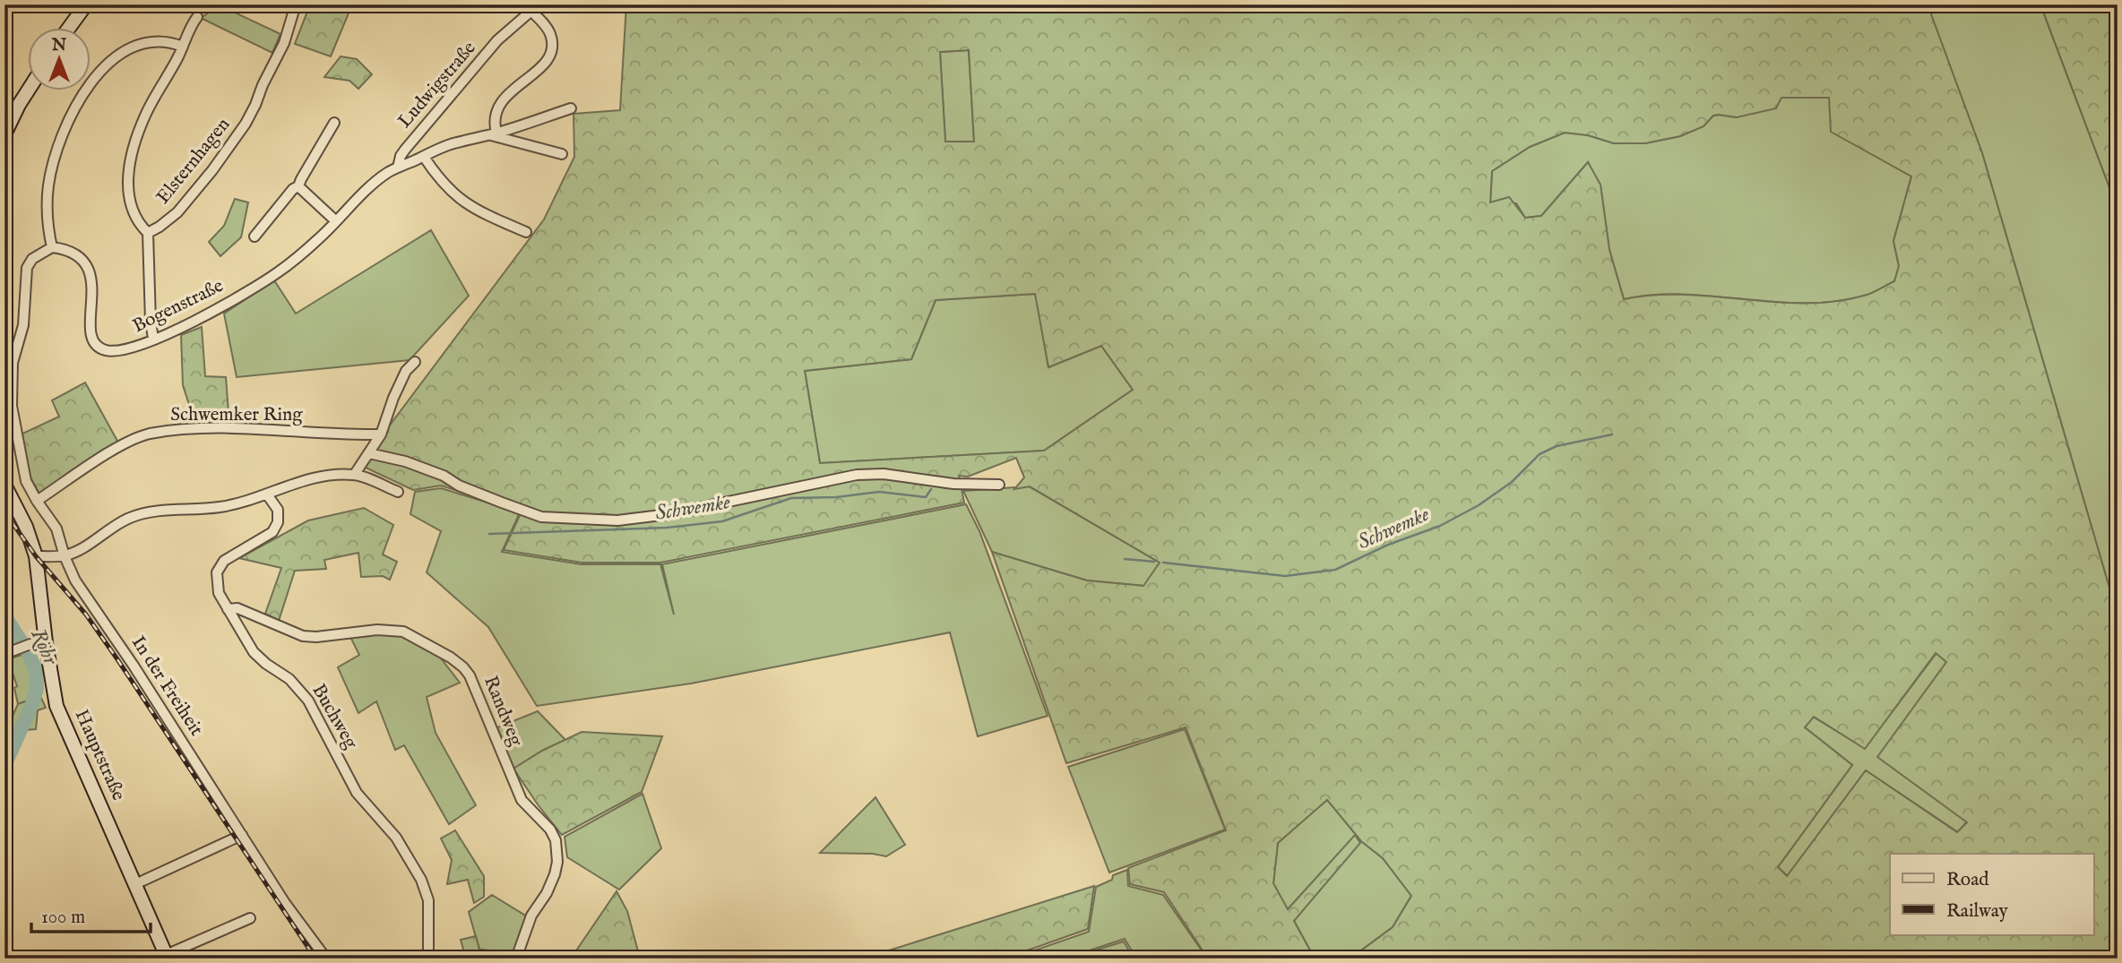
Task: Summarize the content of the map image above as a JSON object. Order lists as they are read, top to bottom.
{
  "streets": {
    "main road": ["Hauptstraße"],
    "street": [
      "Ludwigstraße",
      "Elsternhagen",
      "Bogenstraße",
      "Schwemker Ring",
      "In der Freiheit",
      "Randweg",
      "Buchweg"
    ]
  },
  "crossings": [
    ["Ludwigstraße", "Bogenstraße"],
    ["Bogenstraße", "In der Freiheit"],
    ["Schwemker Ring", "In der Freiheit"],
    ["Randweg", "Buchweg"]
  ],
  "water": ["Schwemke", "Röhr"],
  "legend": ["Road", "Railway"],
  "scale_bar": "100 m",
  "north": "top"
}
